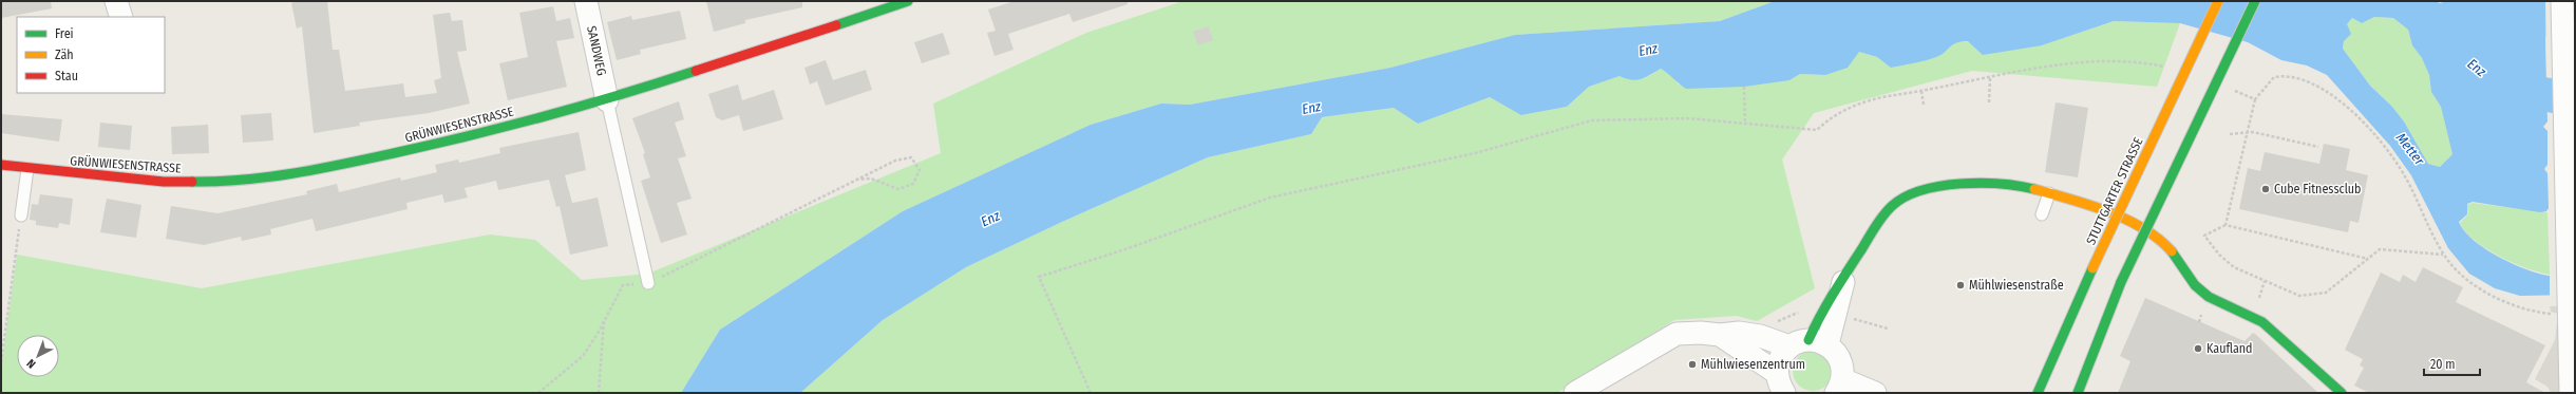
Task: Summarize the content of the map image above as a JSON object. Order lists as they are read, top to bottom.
{
  "streets": {
    "street": ["SANDWEG", "GRÜNWIESENSTRASSE", "STUTTGARTER STRASSE"]
  },
  "crossings": [
    ["SANDWEG", "GRÜNWIESENSTRASSE"]
  ],
  "water": ["Enz", "Metter"],
  "places": [
    "Cube Fitnessclub",
    "Mühlwiesenstraße",
    "Kaufland",
    "Mühlwiesenzentrum"
  ],
  "legend": ["Frei", "Zäh", "Stau"],
  "scale_bar": "20 m",
  "north": "bottom left"
}
